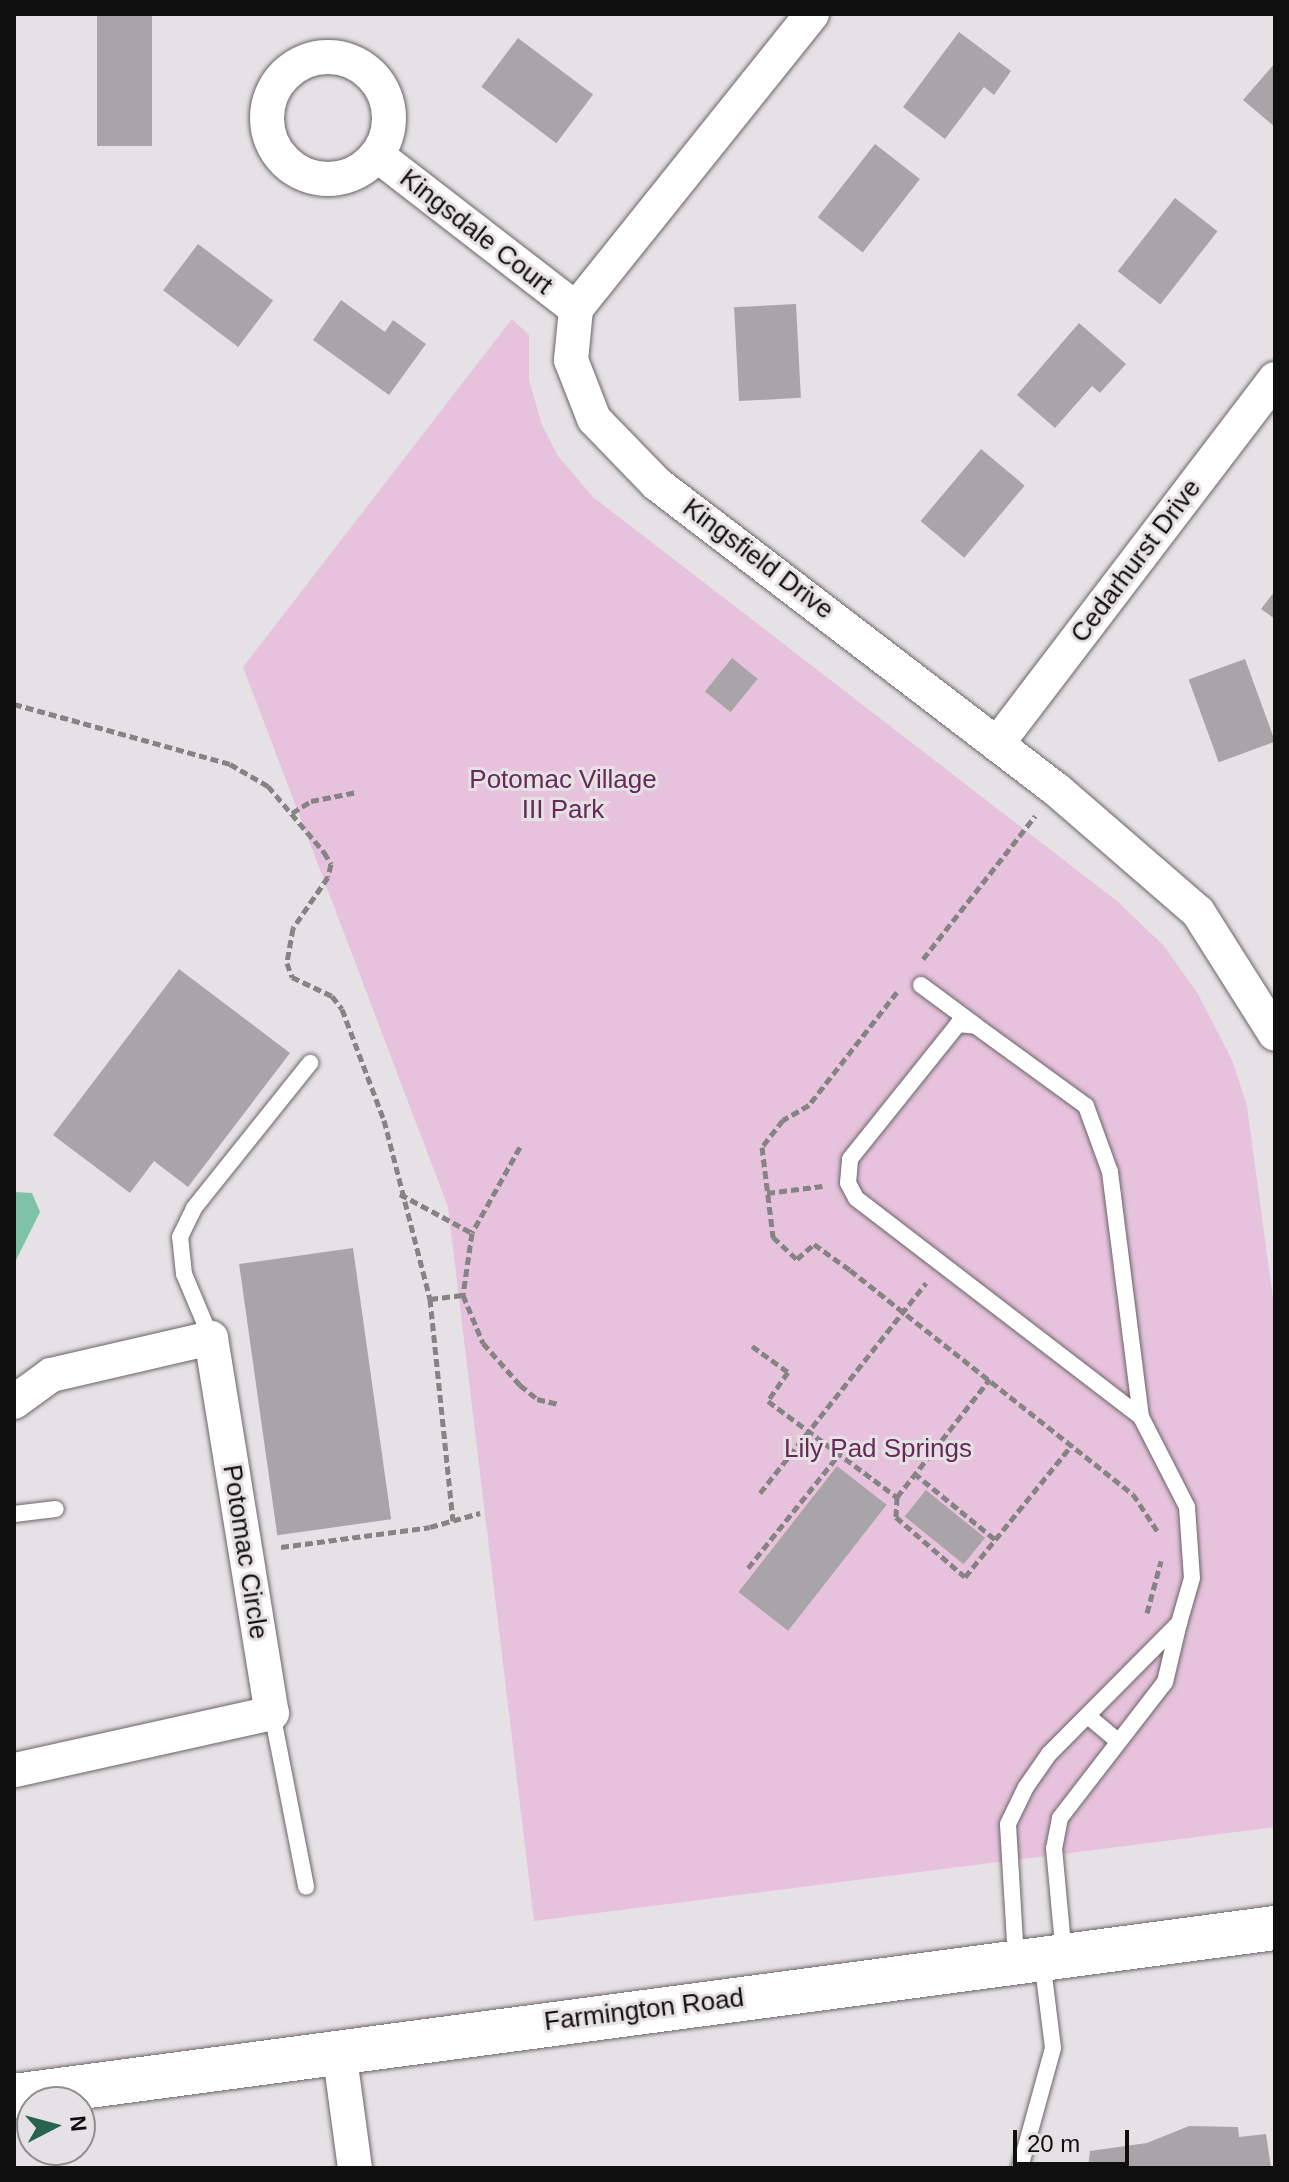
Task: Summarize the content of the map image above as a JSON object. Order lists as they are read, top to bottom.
{
  "streets": {
    "street": [
      "Kingsdale Court",
      "Kingsfield Drive",
      "Cedarhurst Drive",
      "Potomac Circle",
      "Farmington Road"
    ]
  },
  "crossings": [
    ["Kingsdale Court", "Kingsfield Drive"],
    ["Kingsfield Drive", "Cedarhurst Drive"]
  ],
  "parks": ["Potomac Village III Park", "Lily Pad Springs"],
  "scale_bar": "20 m",
  "north": "right"
}
